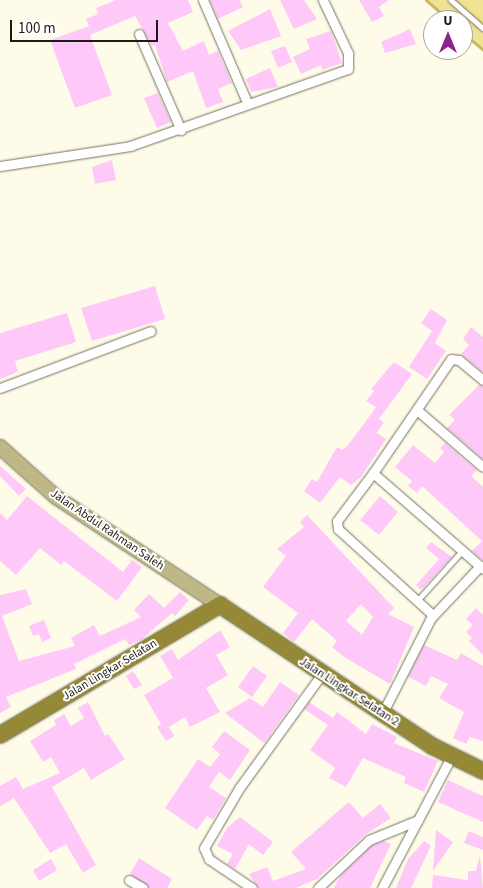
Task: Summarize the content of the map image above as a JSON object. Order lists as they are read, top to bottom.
{
  "streets": {
    "highway": ["Jalan Lingkar Selatan", "Jalan Lingkar Selatan 2"],
    "main road": ["Jalan Abdul Rahman Saleh"]
  },
  "crossings": [
    ["Jalan Abdul Rahman Saleh", "Jalan Lingkar Selatan"],
    ["Jalan Abdul Rahman Saleh", "Jalan Lingkar Selatan 2"],
    ["Jalan Lingkar Selatan", "Jalan Lingkar Selatan 2"]
  ],
  "scale_bar": "100 m",
  "north": "top"
}
